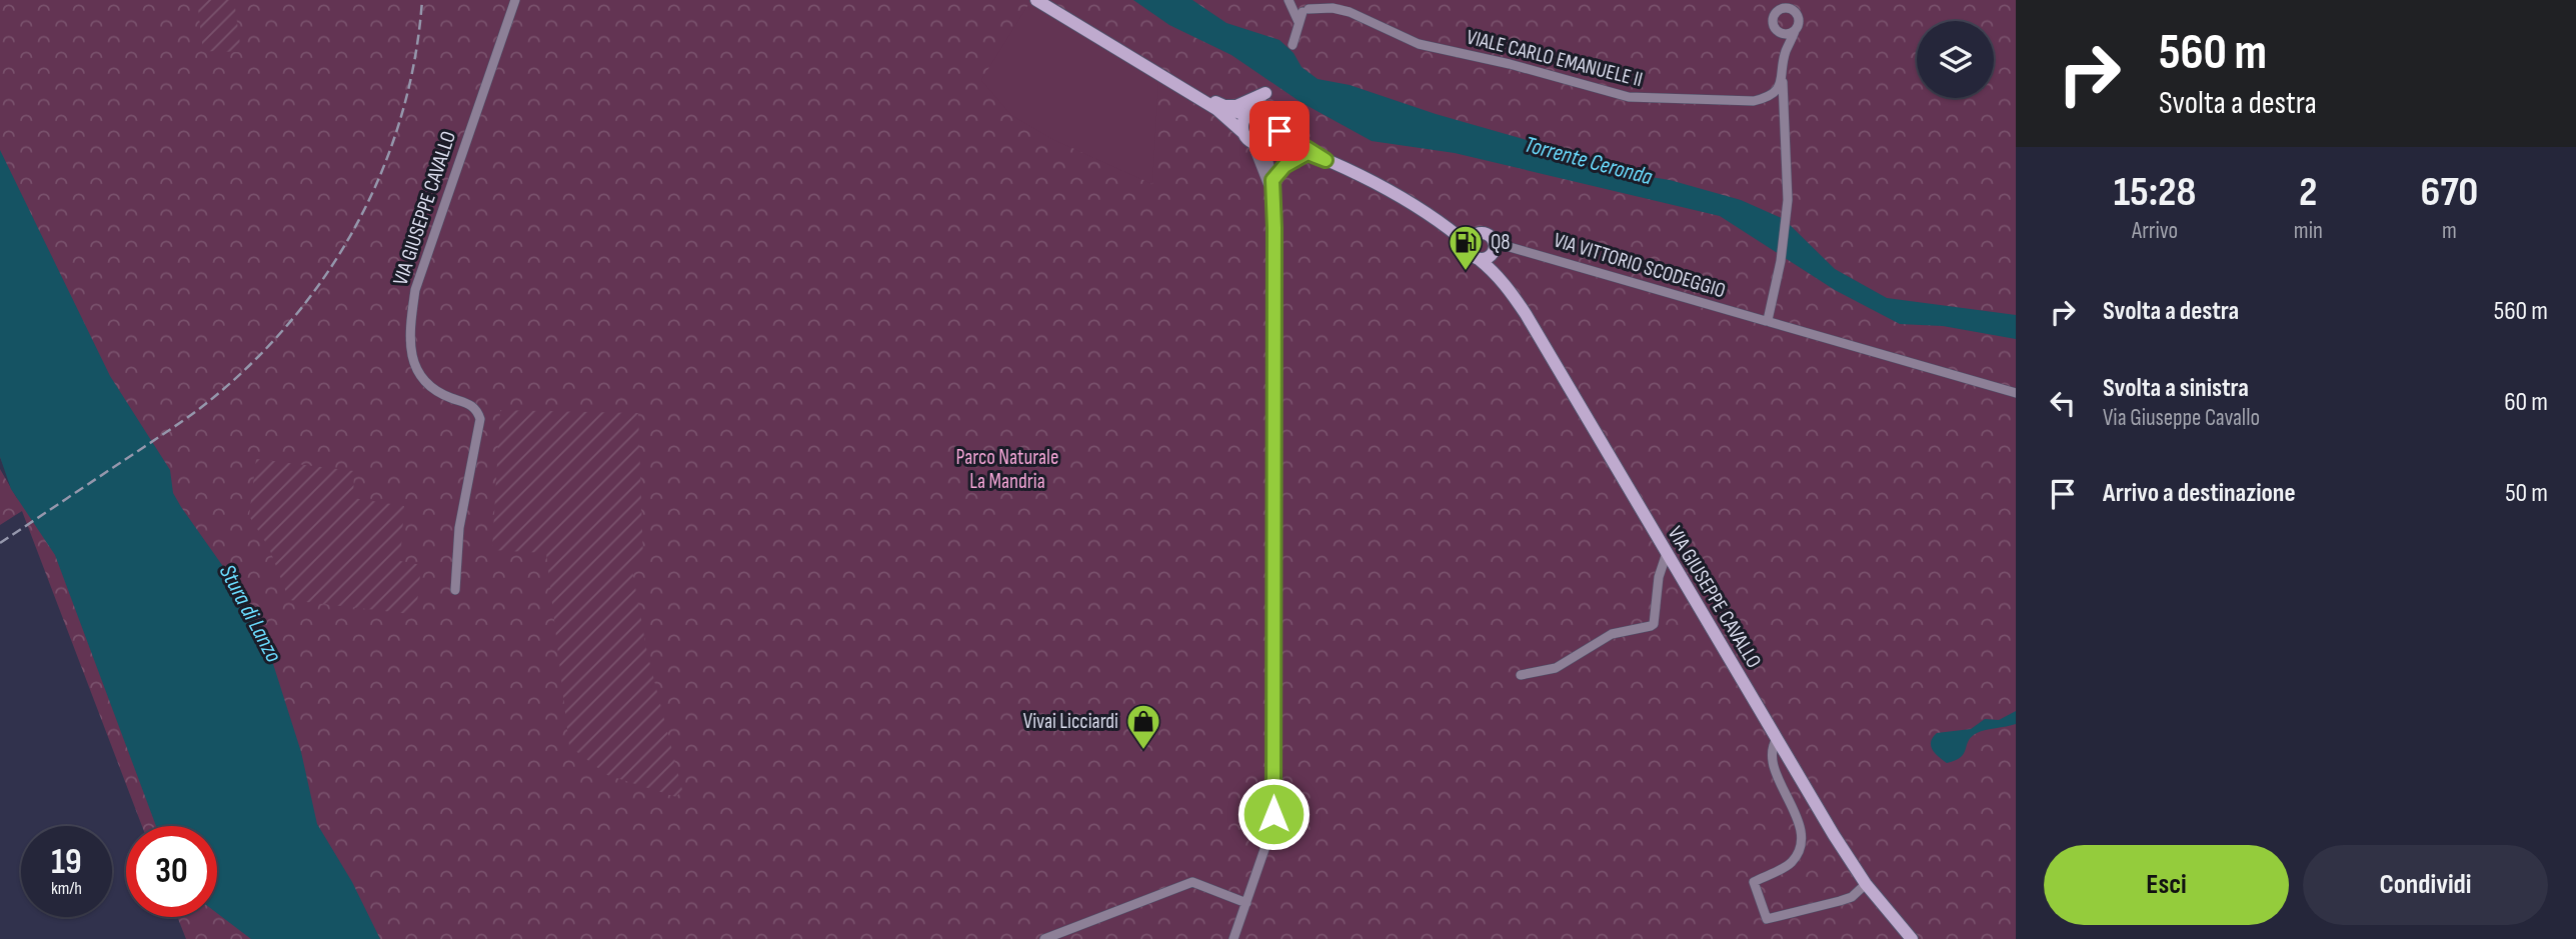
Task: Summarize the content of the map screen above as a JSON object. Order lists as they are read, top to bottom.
{
  "streets": {
    "street": ["VIALE CARLO EMANUELE II", "VIA GIUSEPPE CAVALLO", "VIA VITTORIO SCODEGGIO"]
  },
  "crossings": [
    ["VIA GIUSEPPE CAVALLO", "VIA VITTORIO SCODEGGIO"]
  ],
  "water": ["Torrente Ceronda", "Stura di Lanzo"],
  "parks": ["Parco Naturale La Mandria"],
  "places": {
    "fuel station": ["Q8"],
    "shop": ["Vivai Licciardi"]
  },
  "page": {
    "turn": ["560 m", "Svolta a destra"],
    "eta": [
      "15:28",
      "Arrivo",
      "2",
      "min",
      "670",
      "m"
    ],
    "list": [
      {
        "name": "Svolta a destra",
        "value": "560 m"
      },
      {
        "name": "Svolta a sinistra",
        "note": "Via Giuseppe Cavallo",
        "value": "60 m"
      },
      {
        "name": "Arrivo a destinazione",
        "value": "50 m"
      }
    ],
    "speed": "19 km/h",
    "limit": "30",
    "buttons": ["Esci", "Condividi"]
  }
}
